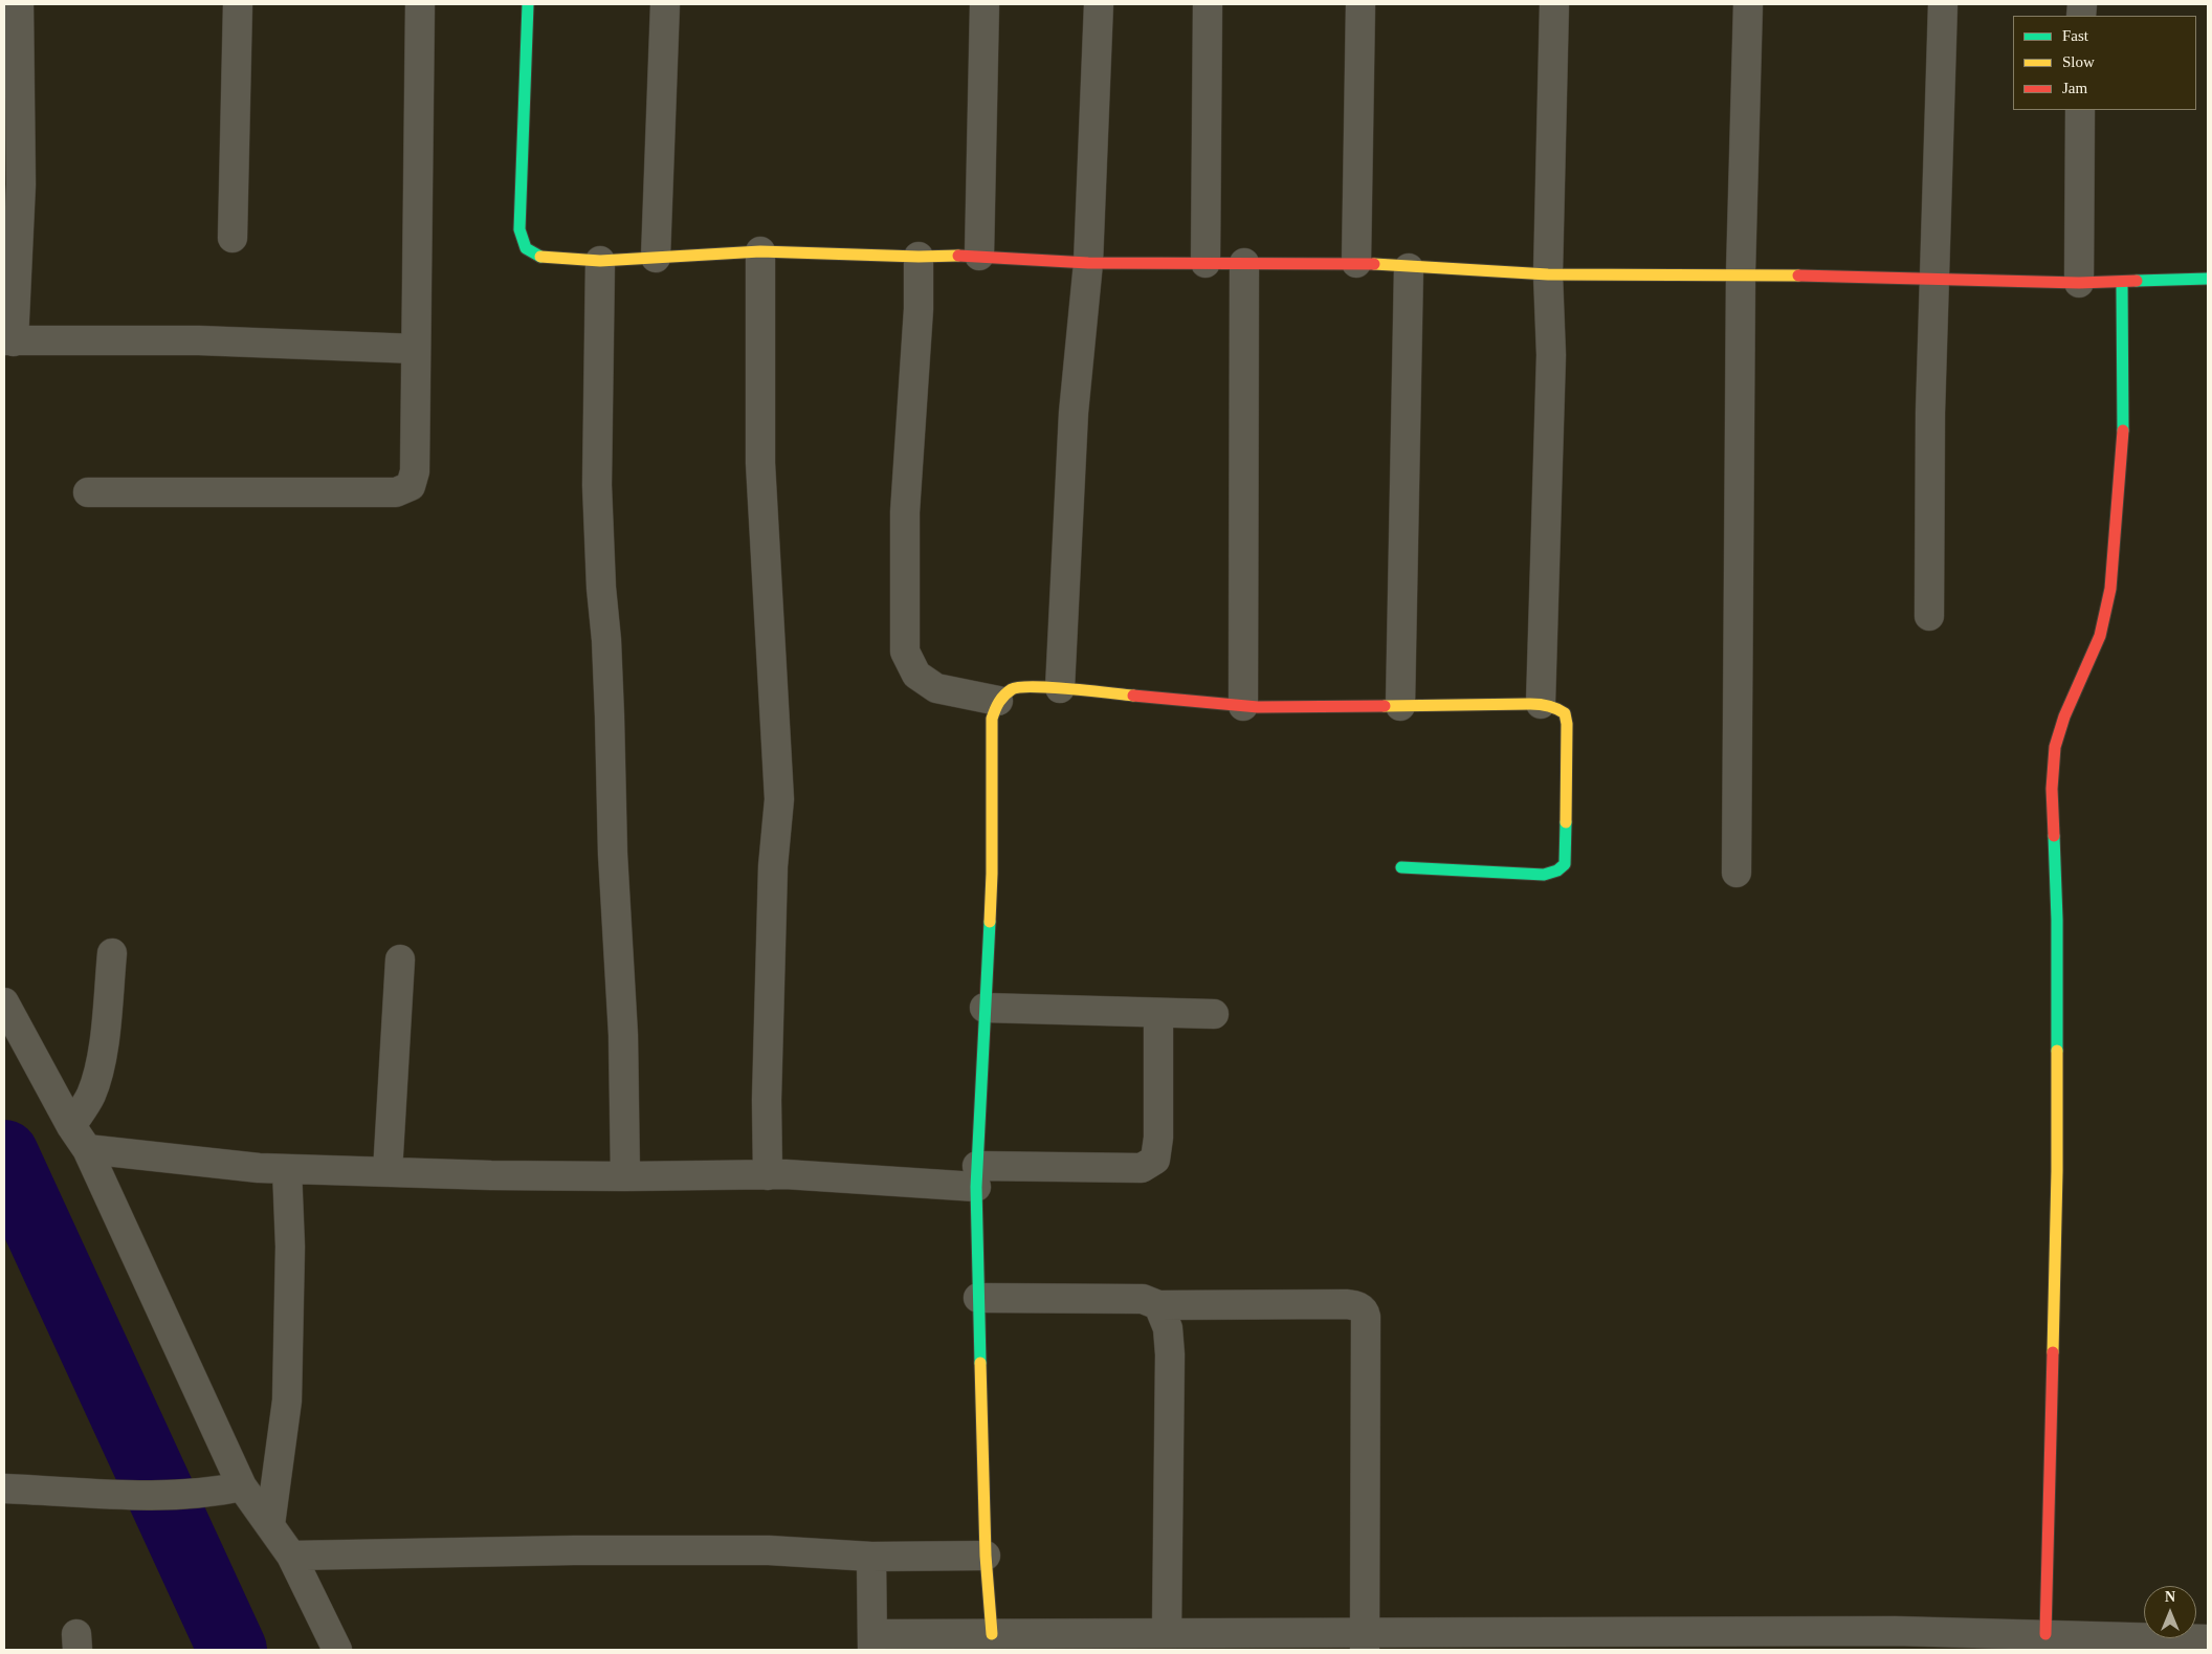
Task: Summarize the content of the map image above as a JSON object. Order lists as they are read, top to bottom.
{
  "legend": ["Fast", "Slow", "Jam"],
  "north": "top"
}
